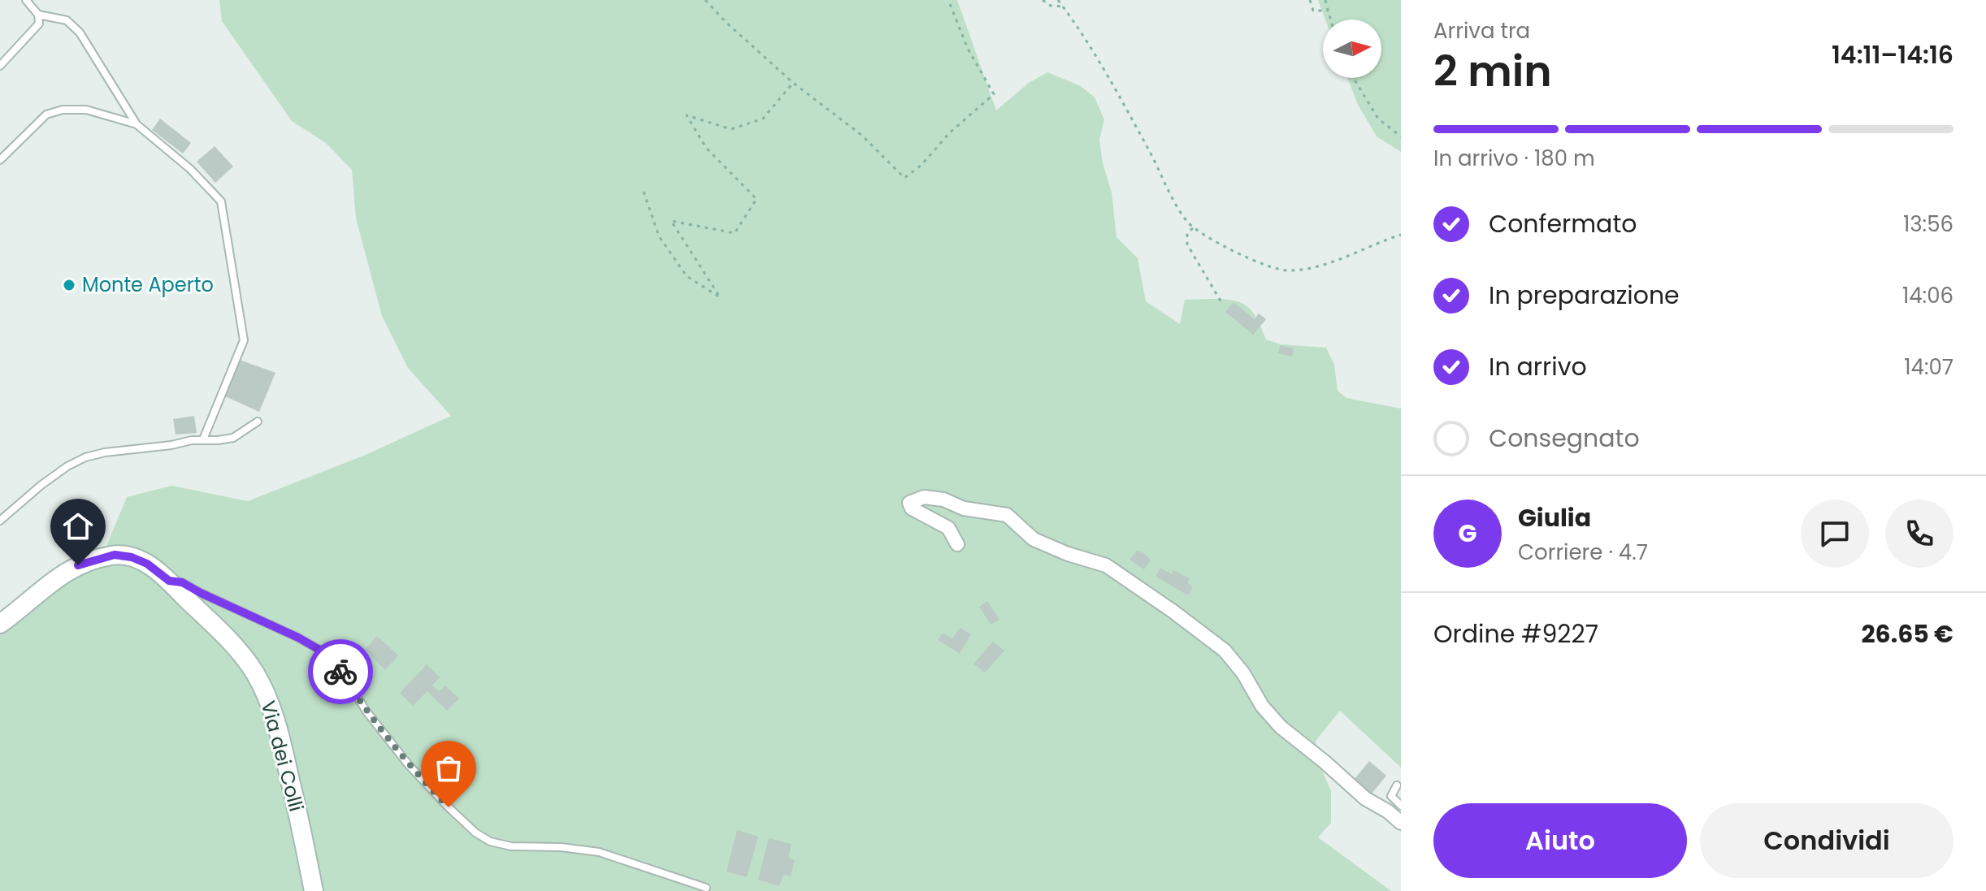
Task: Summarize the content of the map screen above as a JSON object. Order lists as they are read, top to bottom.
{
  "streets": {
    "main road": ["Via dei Colli"]
  },
  "places": ["Monte Aperto"],
  "north": "right",
  "page": {
    "heading": ["2 min", "Arriva tra", "14:11–14:16"],
    "panel": [
      "Giulia",
      "Corriere · 4.7",
      "Ordine #9227",
      "26.65 €"
    ],
    "bar": "In arrivo · 180 m",
    "list": [
      ["Confermato", "13:56"],
      ["In preparazione", "14:06"],
      ["In arrivo", "14:07"],
      "Consegnato"
    ],
    "round": "G",
    "buttons": ["Aiuto", "Condividi"]
  }
}
